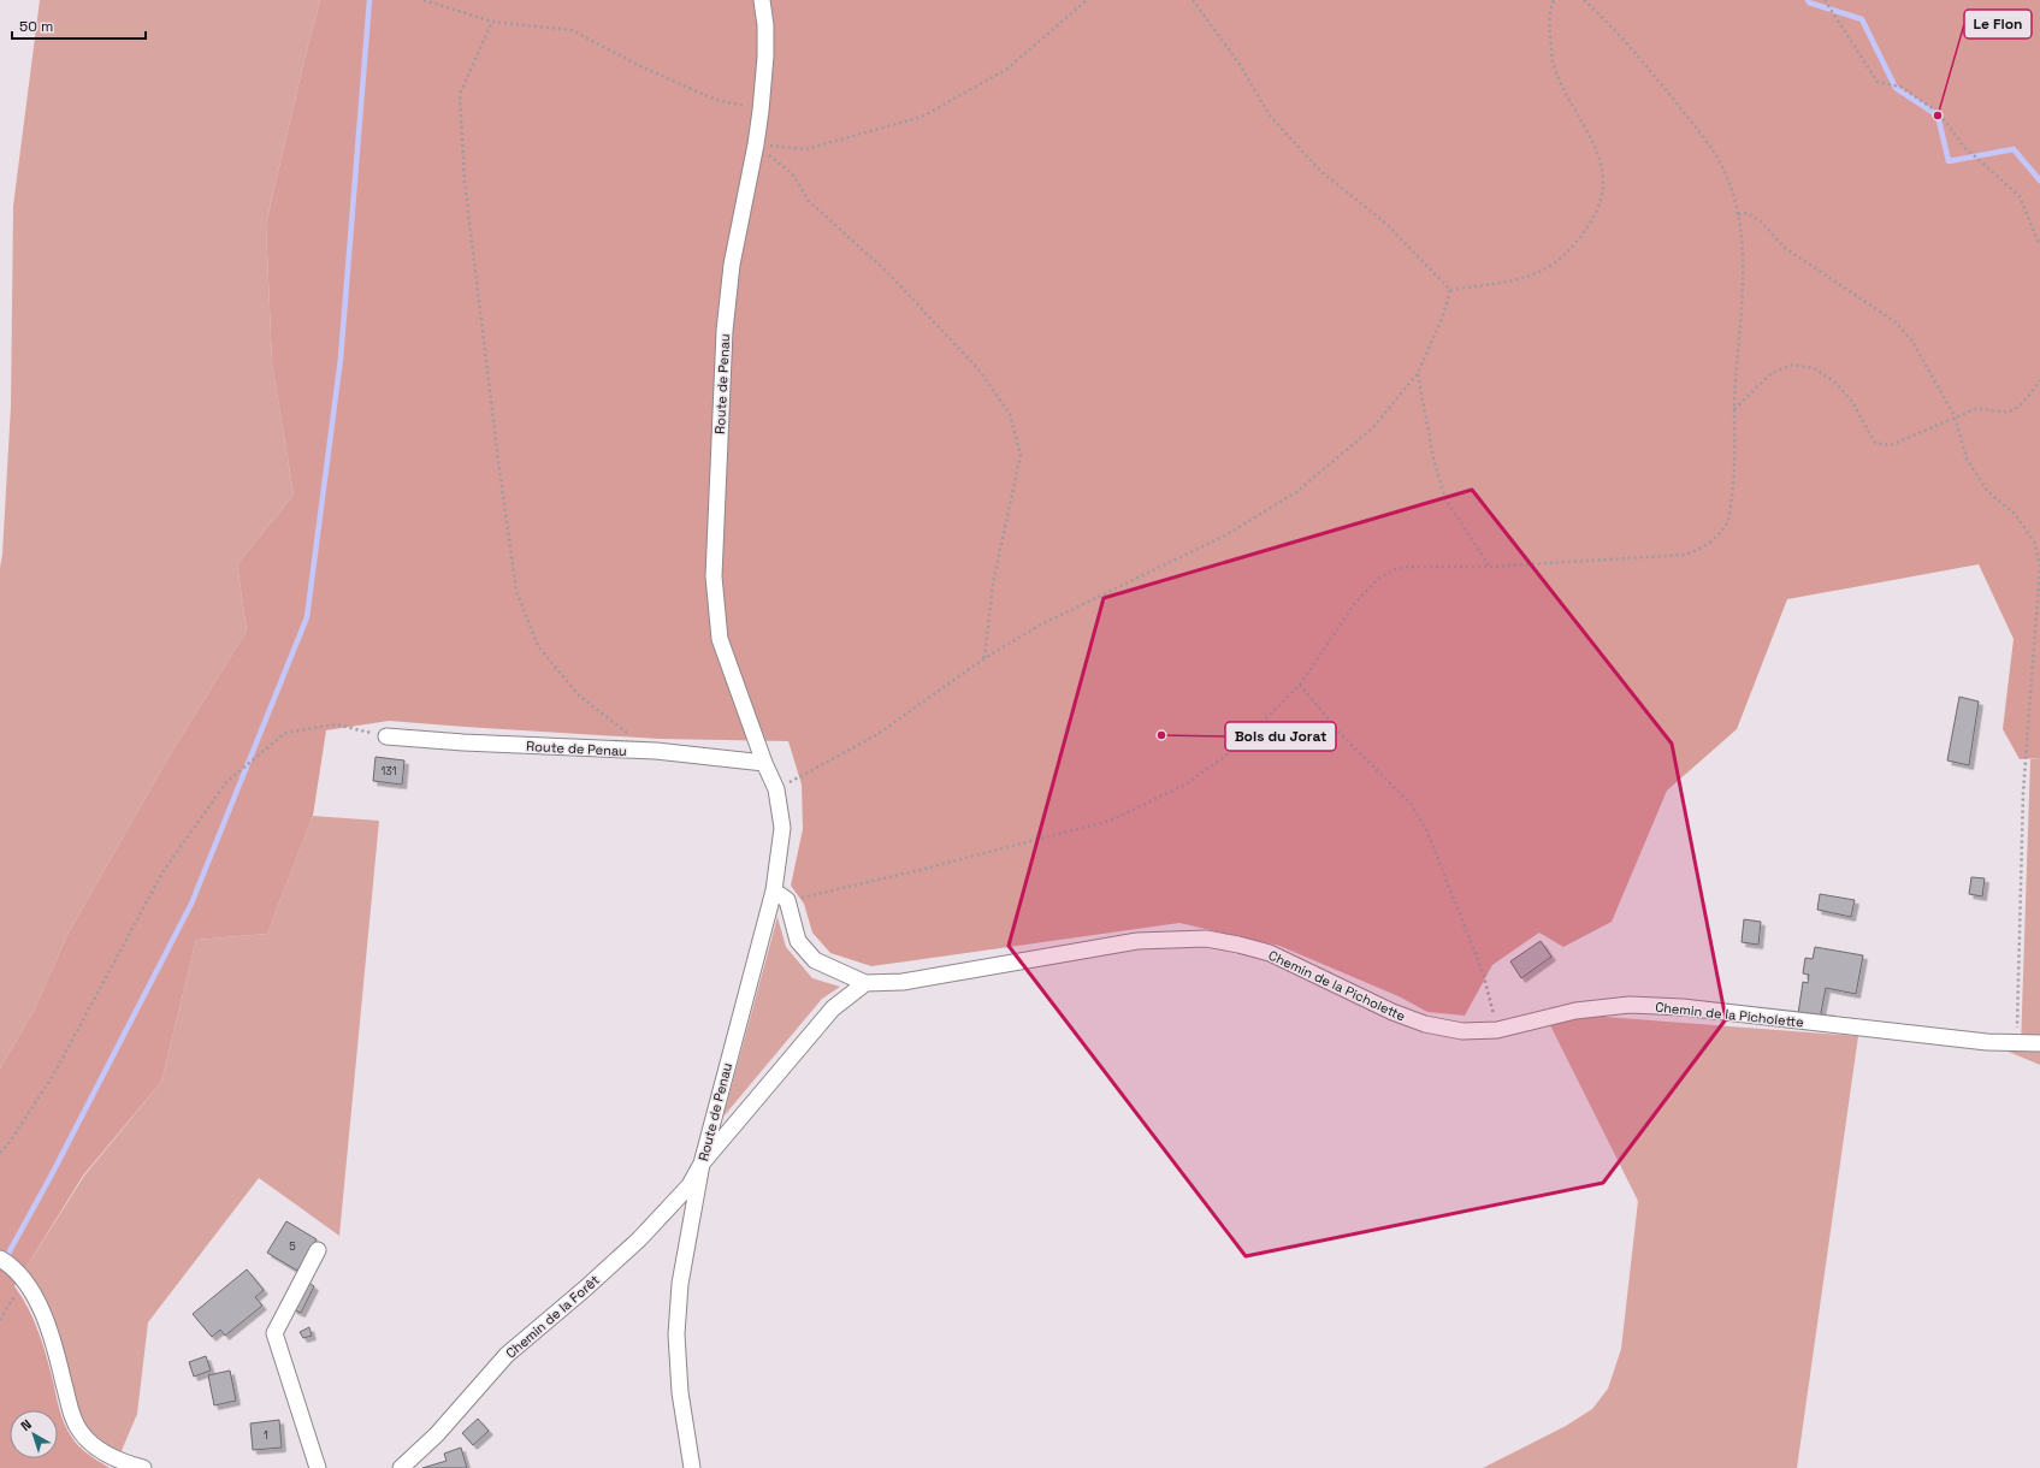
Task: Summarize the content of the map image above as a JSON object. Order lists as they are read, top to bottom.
{
  "streets": {
    "street": ["Route de Penau", "Chemin de la Picholette", "Chemin de la Forêt"]
  },
  "crossings": [
    ["Route de Penau", "Chemin de la Forêt"]
  ],
  "places": ["Le Flon", "Bois du Jorat"],
  "house_numbers": ["131", "5", "1"],
  "scale_bar": "50 m",
  "north": "top left"
}
